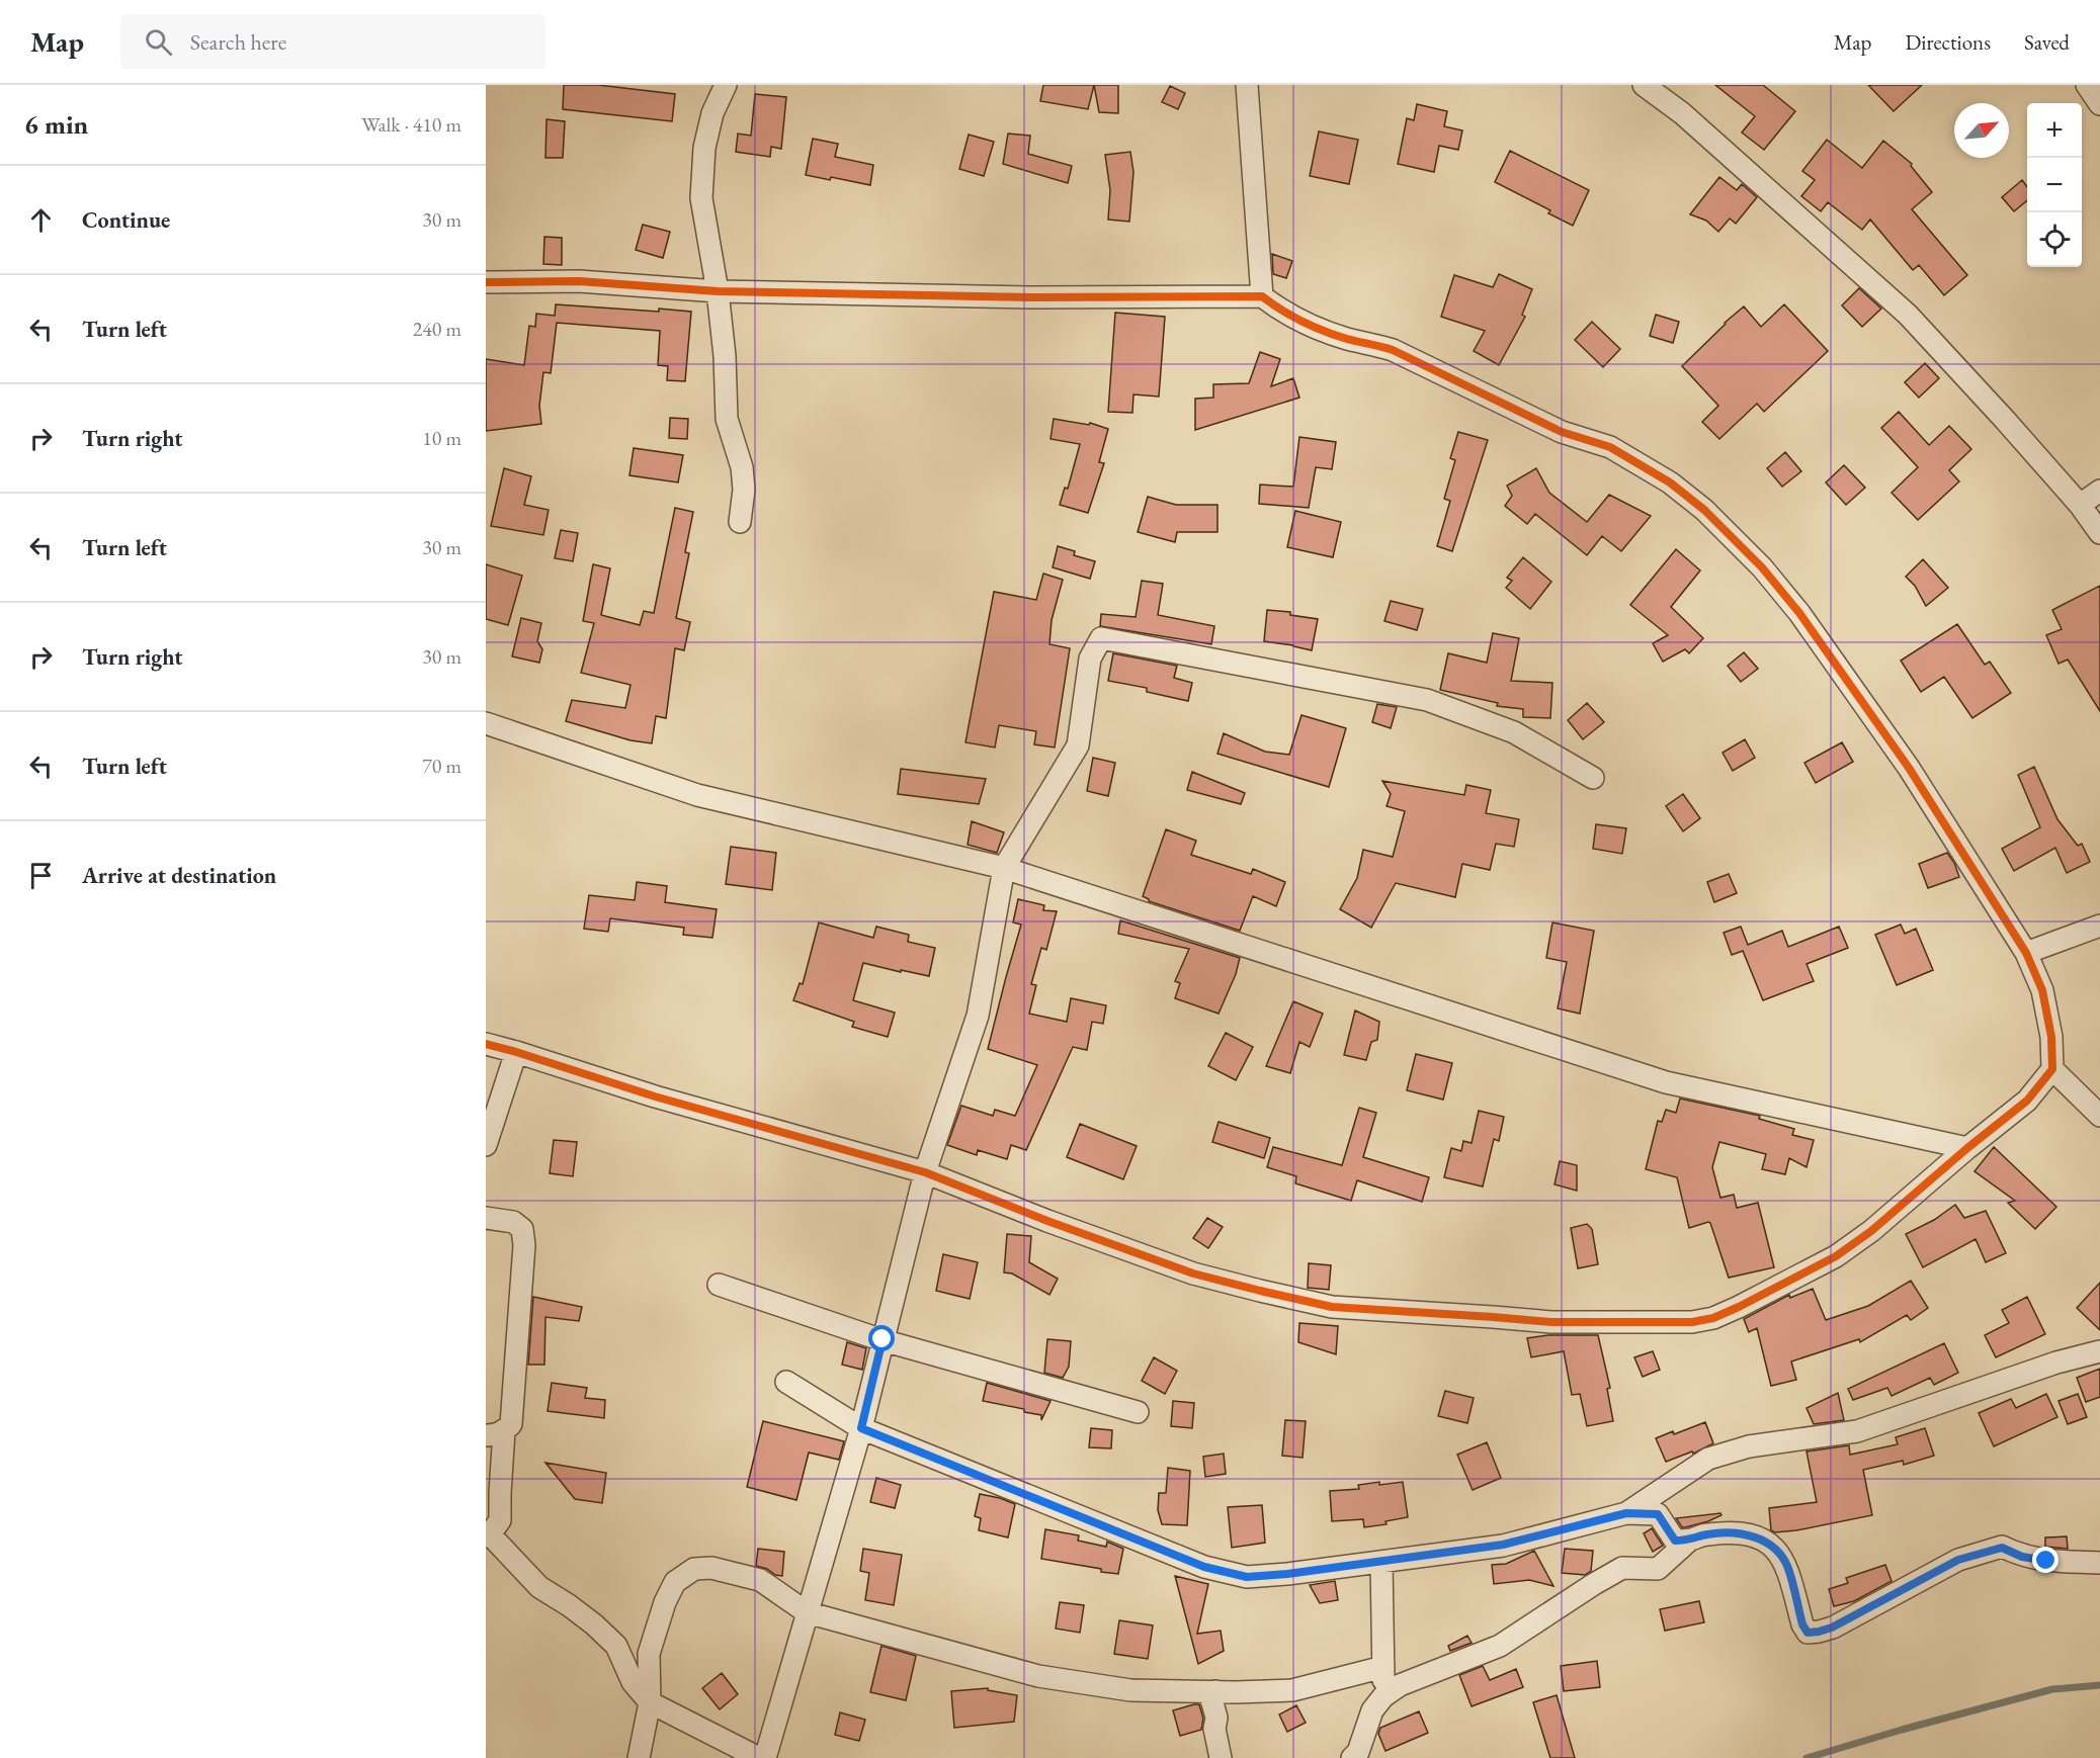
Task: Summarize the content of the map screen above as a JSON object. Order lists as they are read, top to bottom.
{
  "north": "top right",
  "page": {
    "header": "Map",
    "search": "Search here",
    "nav": ["Map", "Directions", "Saved"],
    "heading": ["6 min", "Walk · 410 m"],
    "map_buttons": ["+", "−"],
    "list": [
      ["Continue", "30 m"],
      ["Turn left", "240 m"],
      ["Turn right", "10 m"],
      ["Turn left", "30 m"],
      ["Turn right", "30 m"],
      ["Turn left", "70 m"],
      "Arrive at destination"
    ]
  }
}
